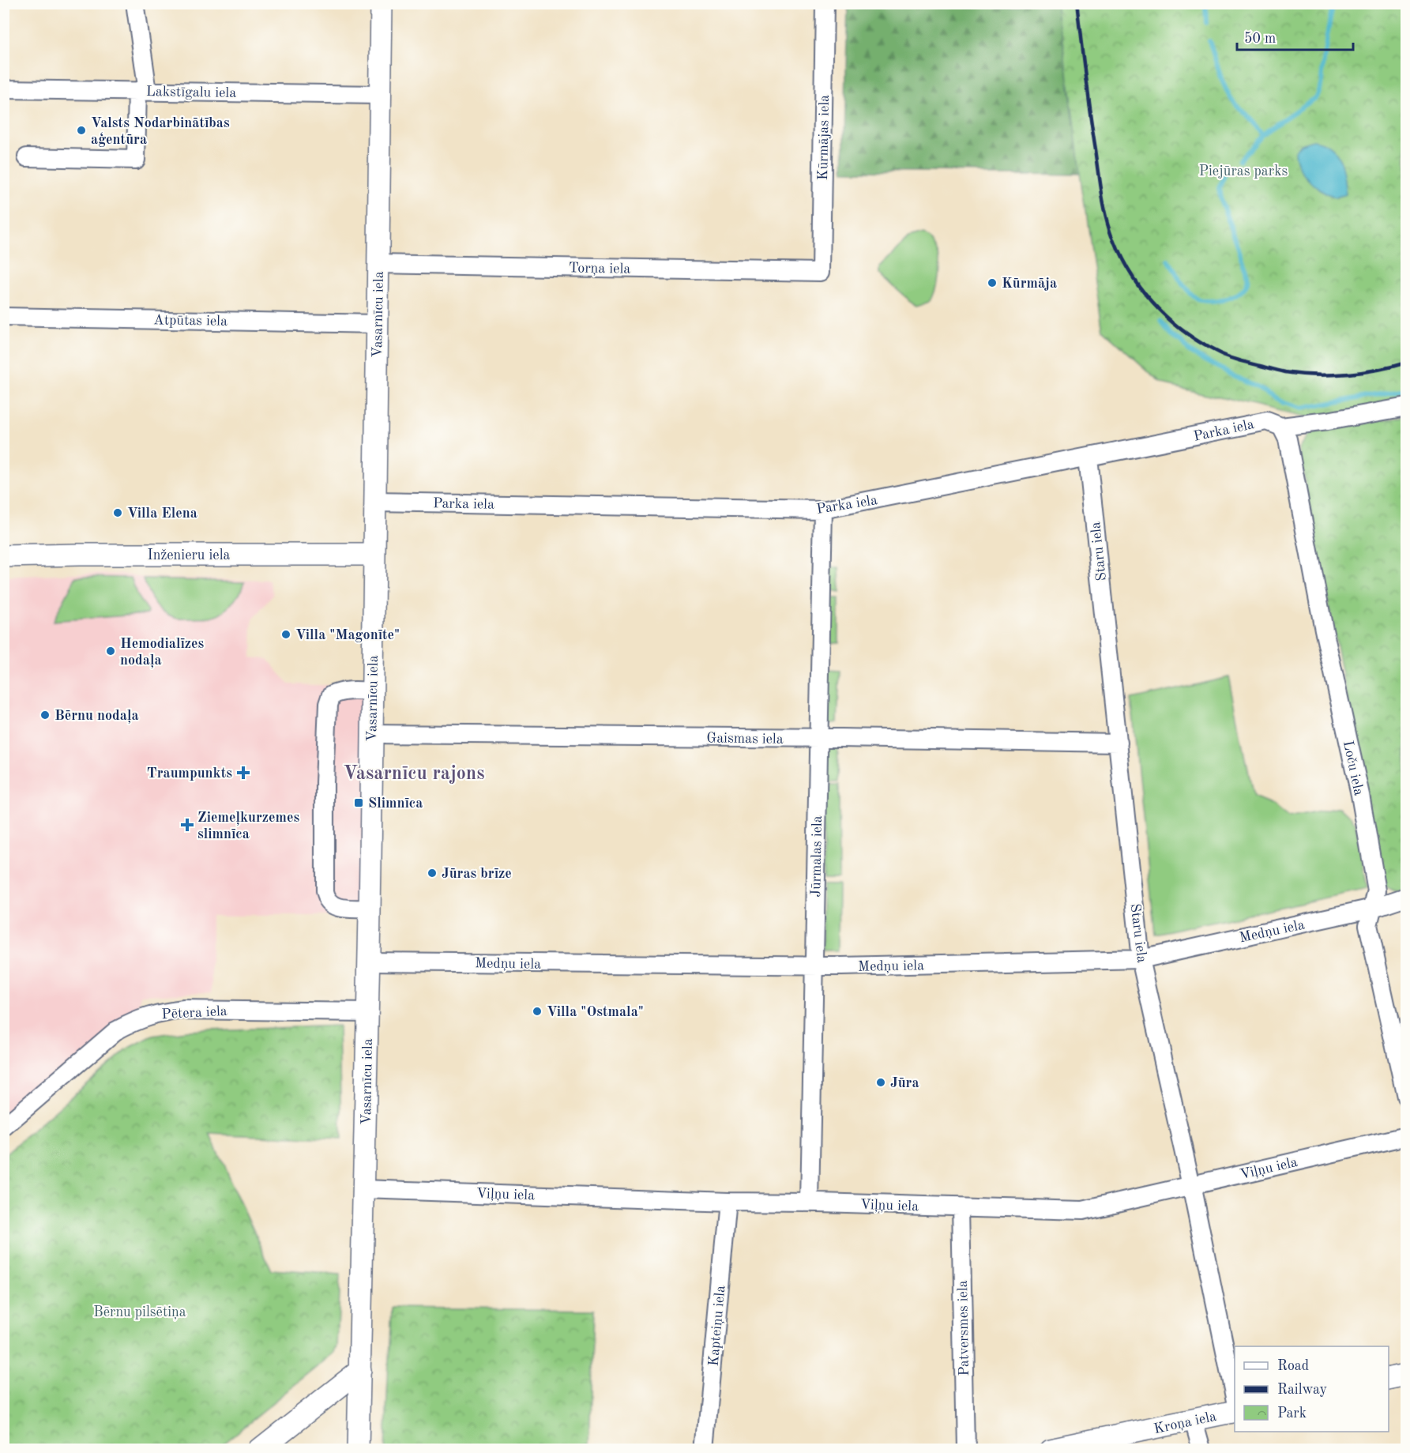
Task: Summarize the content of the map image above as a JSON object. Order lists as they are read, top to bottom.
{
  "streets": {
    "street": [
      "Lakstīgalu iela",
      "Kūrmājas iela",
      "Torņa iela",
      "Vasarnīcu iela",
      "Atpūtas iela",
      "Parka iela",
      "Staru iela",
      "Inženieru iela",
      "Gaismas iela",
      "Loču iela",
      "Jūrmalas iela",
      "Medņu iela",
      "Pētera iela",
      "Viļņu iela",
      "Kapteiņu iela",
      "Patversmes iela",
      "Kroņa iela"
    ]
  },
  "crossings": [
    ["Lakstīgalu iela", "Vasarnīcu iela"],
    ["Kūrmājas iela", "Torņa iela"],
    ["Torņa iela", "Vasarnīcu iela"],
    ["Vasarnīcu iela", "Atpūtas iela"],
    ["Vasarnīcu iela", "Parka iela"],
    ["Vasarnīcu iela", "Inženieru iela"],
    ["Vasarnīcu iela", "Gaismas iela"],
    ["Vasarnīcu iela", "Medņu iela"],
    ["Vasarnīcu iela", "Pētera iela"],
    ["Vasarnīcu iela", "Viļņu iela"],
    ["Parka iela", "Staru iela"],
    ["Parka iela", "Loču iela"],
    ["Parka iela", "Jūrmalas iela"],
    ["Staru iela", "Gaismas iela"],
    ["Staru iela", "Medņu iela"],
    ["Staru iela", "Viļņu iela"],
    ["Gaismas iela", "Jūrmalas iela"],
    ["Loču iela", "Medņu iela"],
    ["Jūrmalas iela", "Medņu iela"],
    ["Jūrmalas iela", "Viļņu iela"],
    ["Viļņu iela", "Kapteiņu iela"],
    ["Viļņu iela", "Patversmes iela"]
  ],
  "districts": ["Vasarnīcu rajons"],
  "parks": ["Piejūras parks", "Bērnu pilsētiņa"],
  "places": {
    "other": [
      "Valsts Nodarbinātības aģentūra",
      "Kūrmāja",
      "Villa Elena",
      "Villa \"Magonīte\"",
      "Hemodialīzes nodaļa",
      "Bērnu nodaļa",
      "Jūras brīze",
      "Villa \"Ostmala\"",
      "Jūra"
    ],
    "health": ["Traumpunkts", "Ziemeļkurzemes slimnīca"],
    "transit": ["Slimnīca"]
  },
  "legend": ["Road", "Railway", "Park"],
  "scale_bar": "50 m"
}
